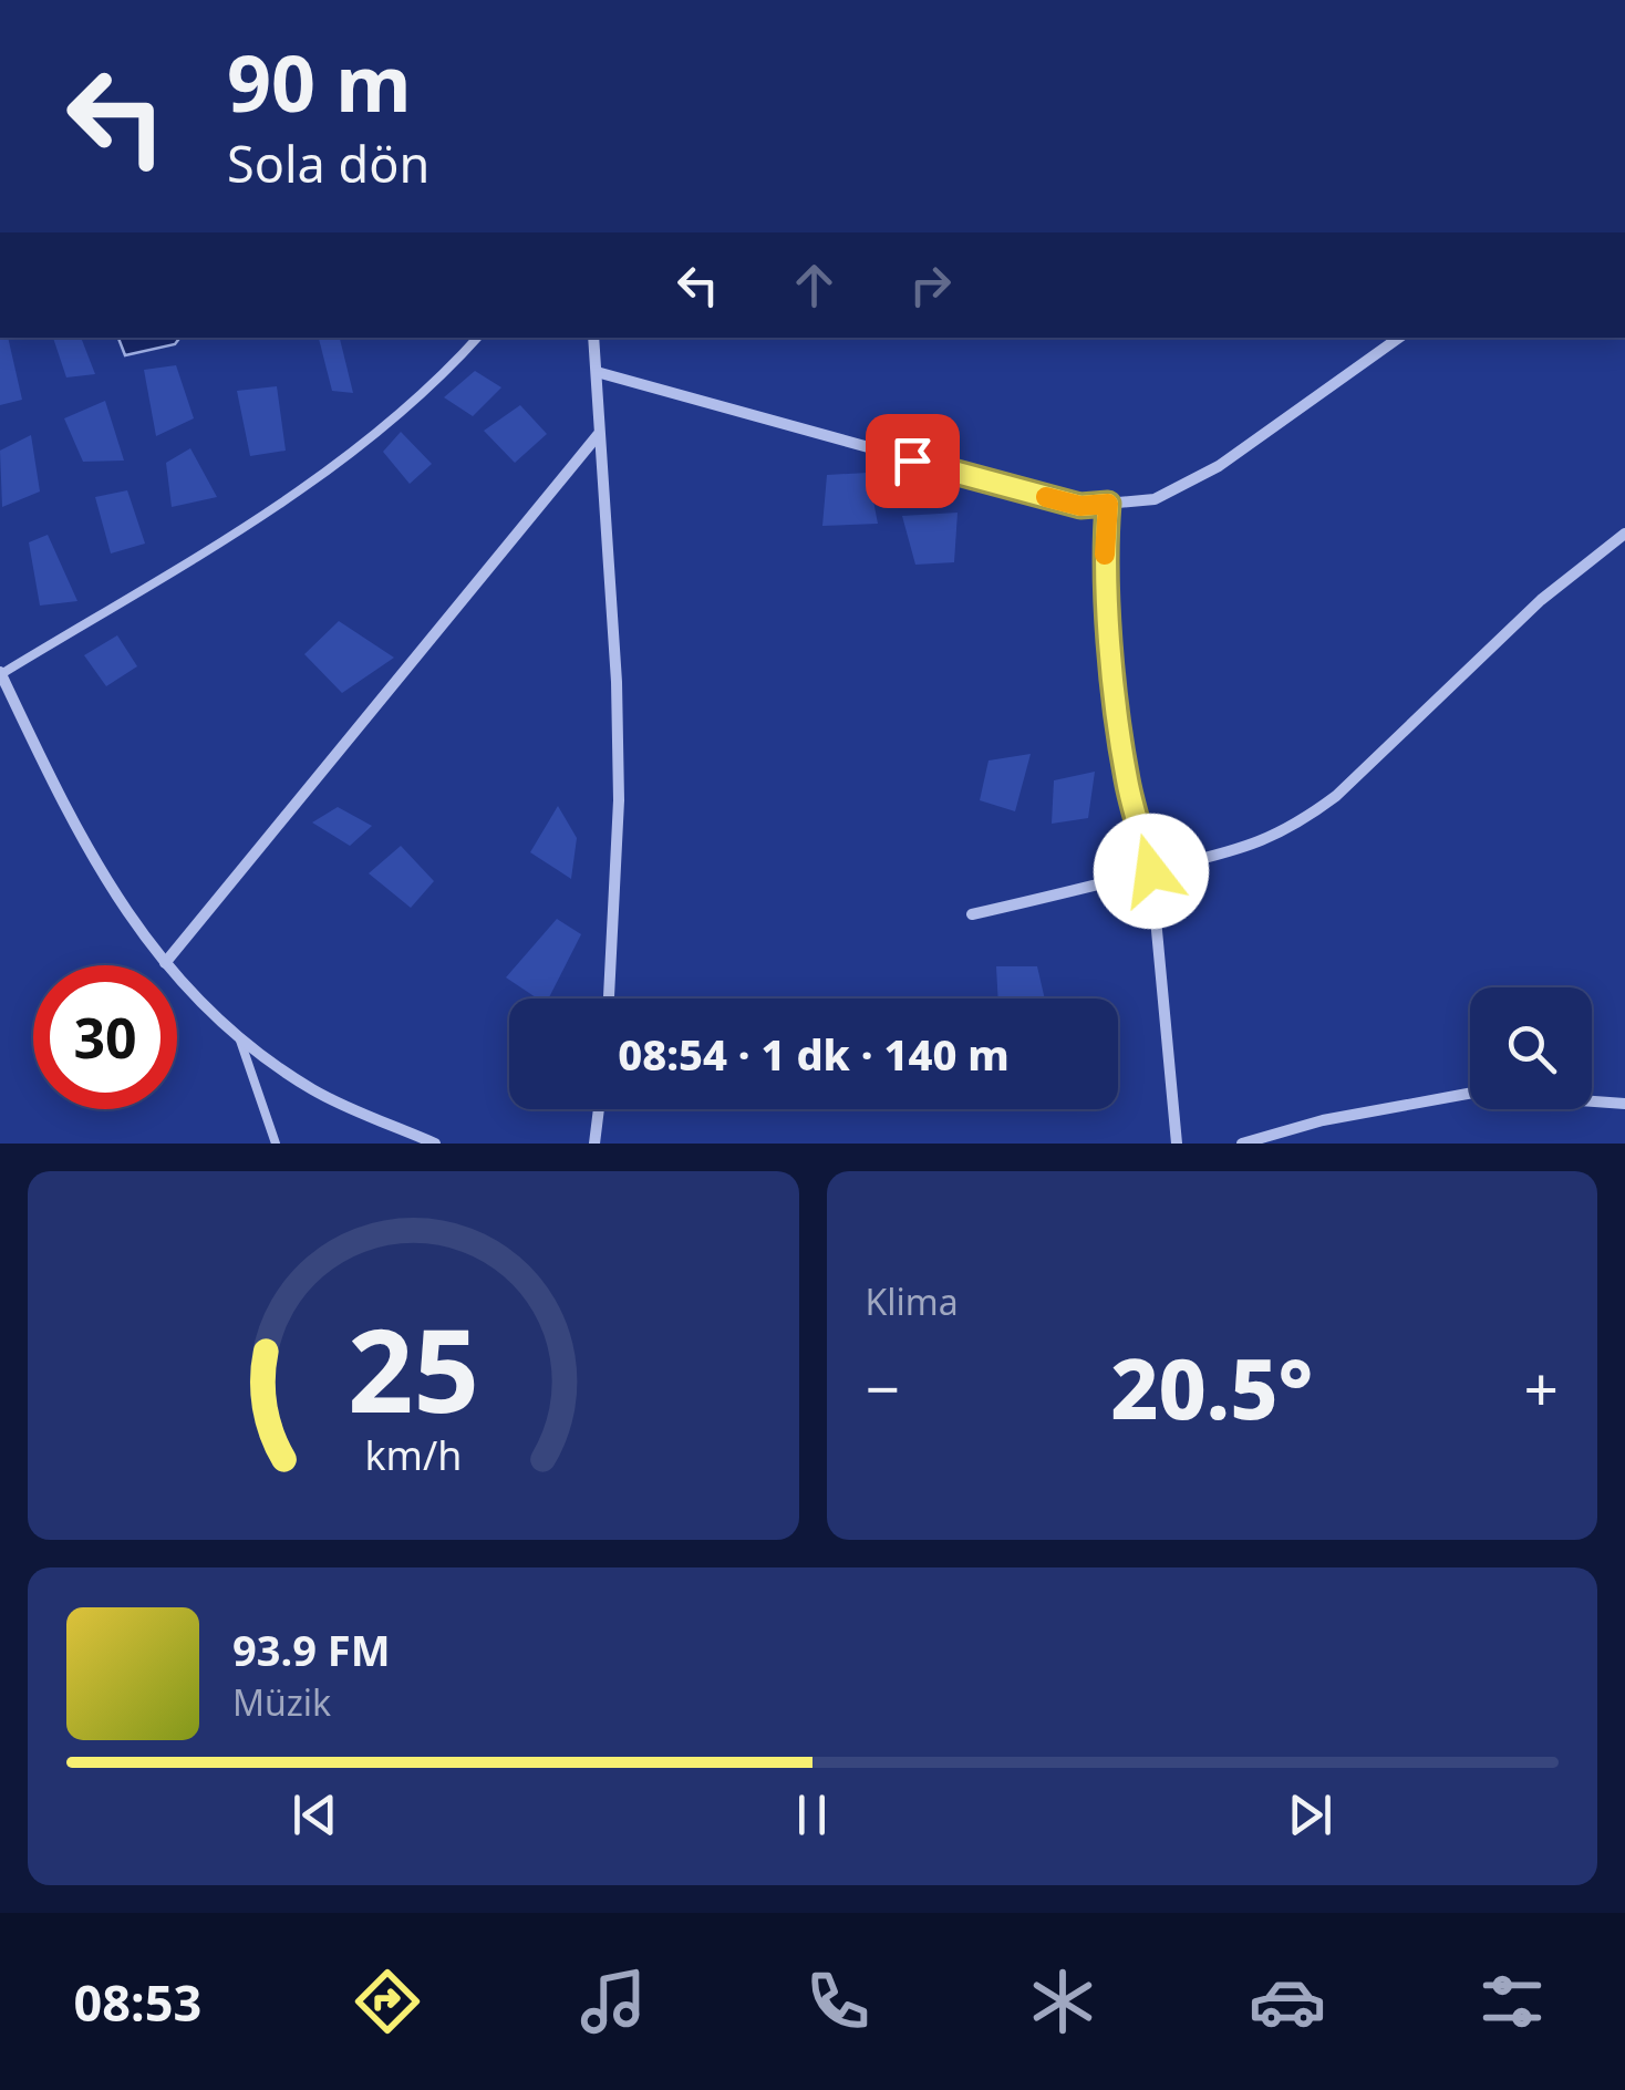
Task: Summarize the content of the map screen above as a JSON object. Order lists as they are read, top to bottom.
{
  "page": {
    "turn": ["90 m", "Sola dön"],
    "limit": "30",
    "trip": "08:54 · 1 dk · 140 m",
    "tile": "Klima",
    "heat": ["−", "20.5°", "+"],
    "song": ["93.9 FM", "Müzik"],
    "tabs": "08:53",
    "gauge": ["25", "km/h"]
  }
}
